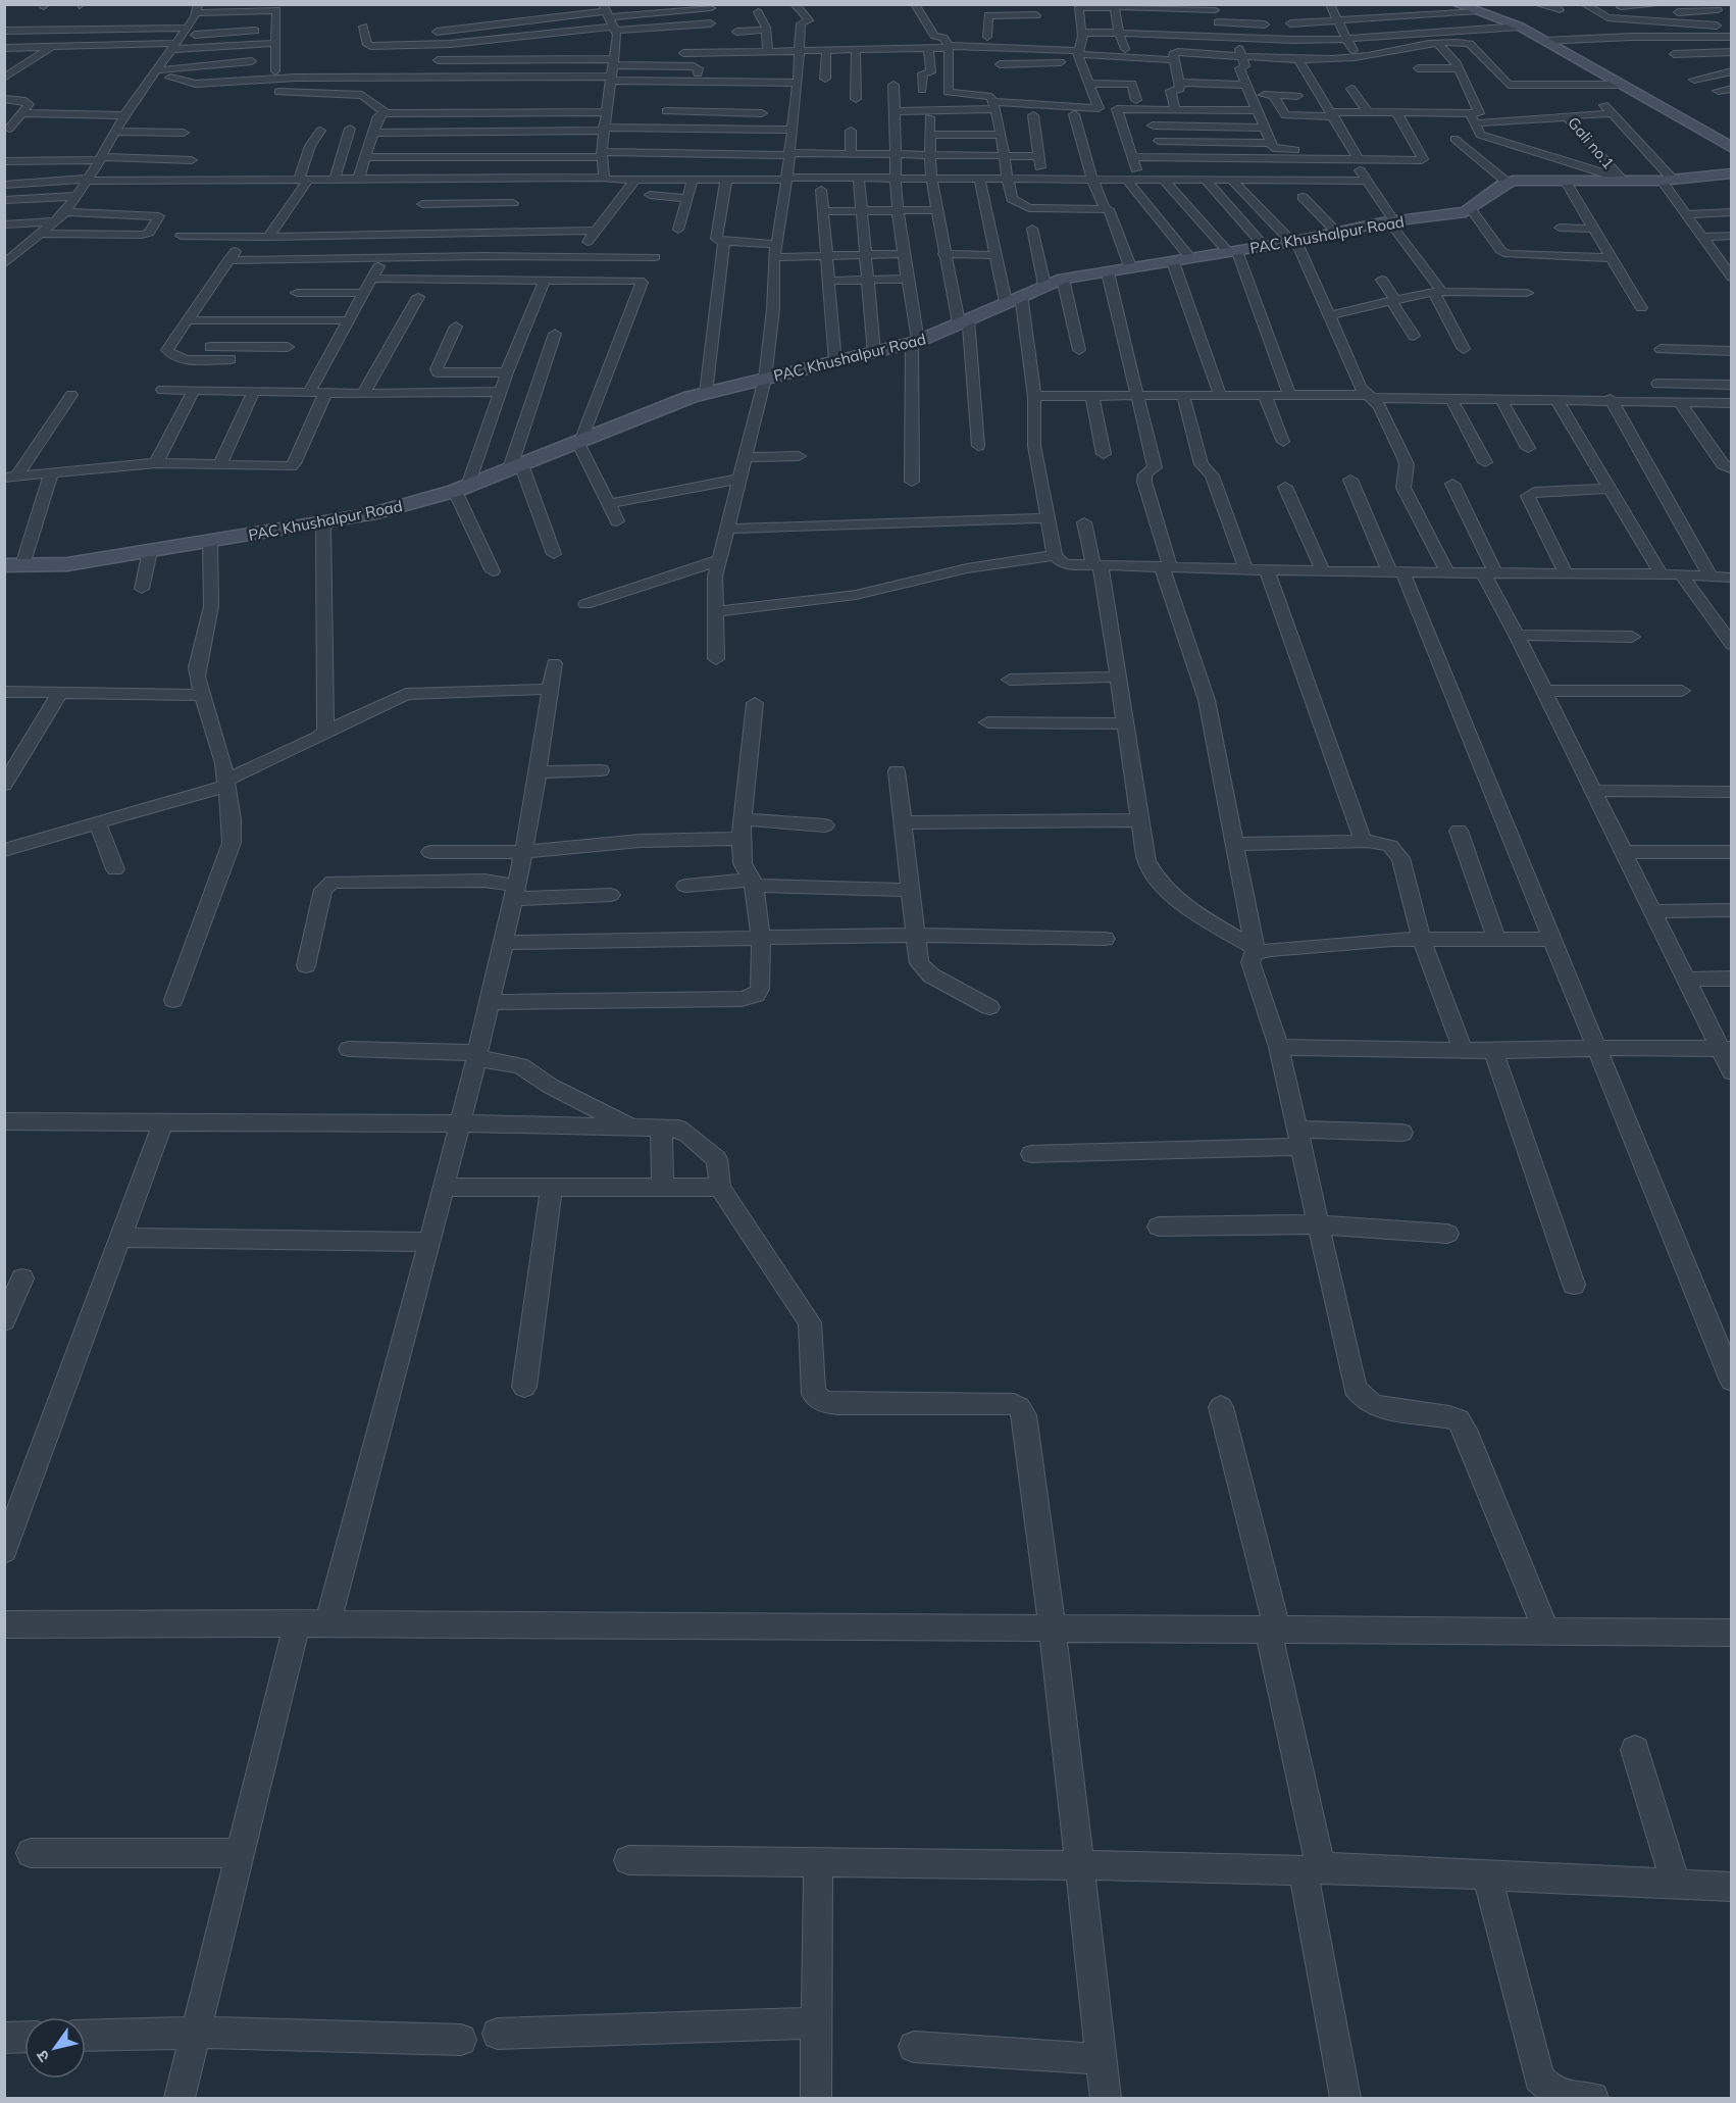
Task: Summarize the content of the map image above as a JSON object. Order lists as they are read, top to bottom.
{
  "streets": {
    "main road": ["PAC Khushalpur Road"],
    "street": ["Gali no.1"]
  },
  "crossings": [
    ["Gali no.1", "PAC Khushalpur Road"]
  ],
  "north": "bottom left"
}
